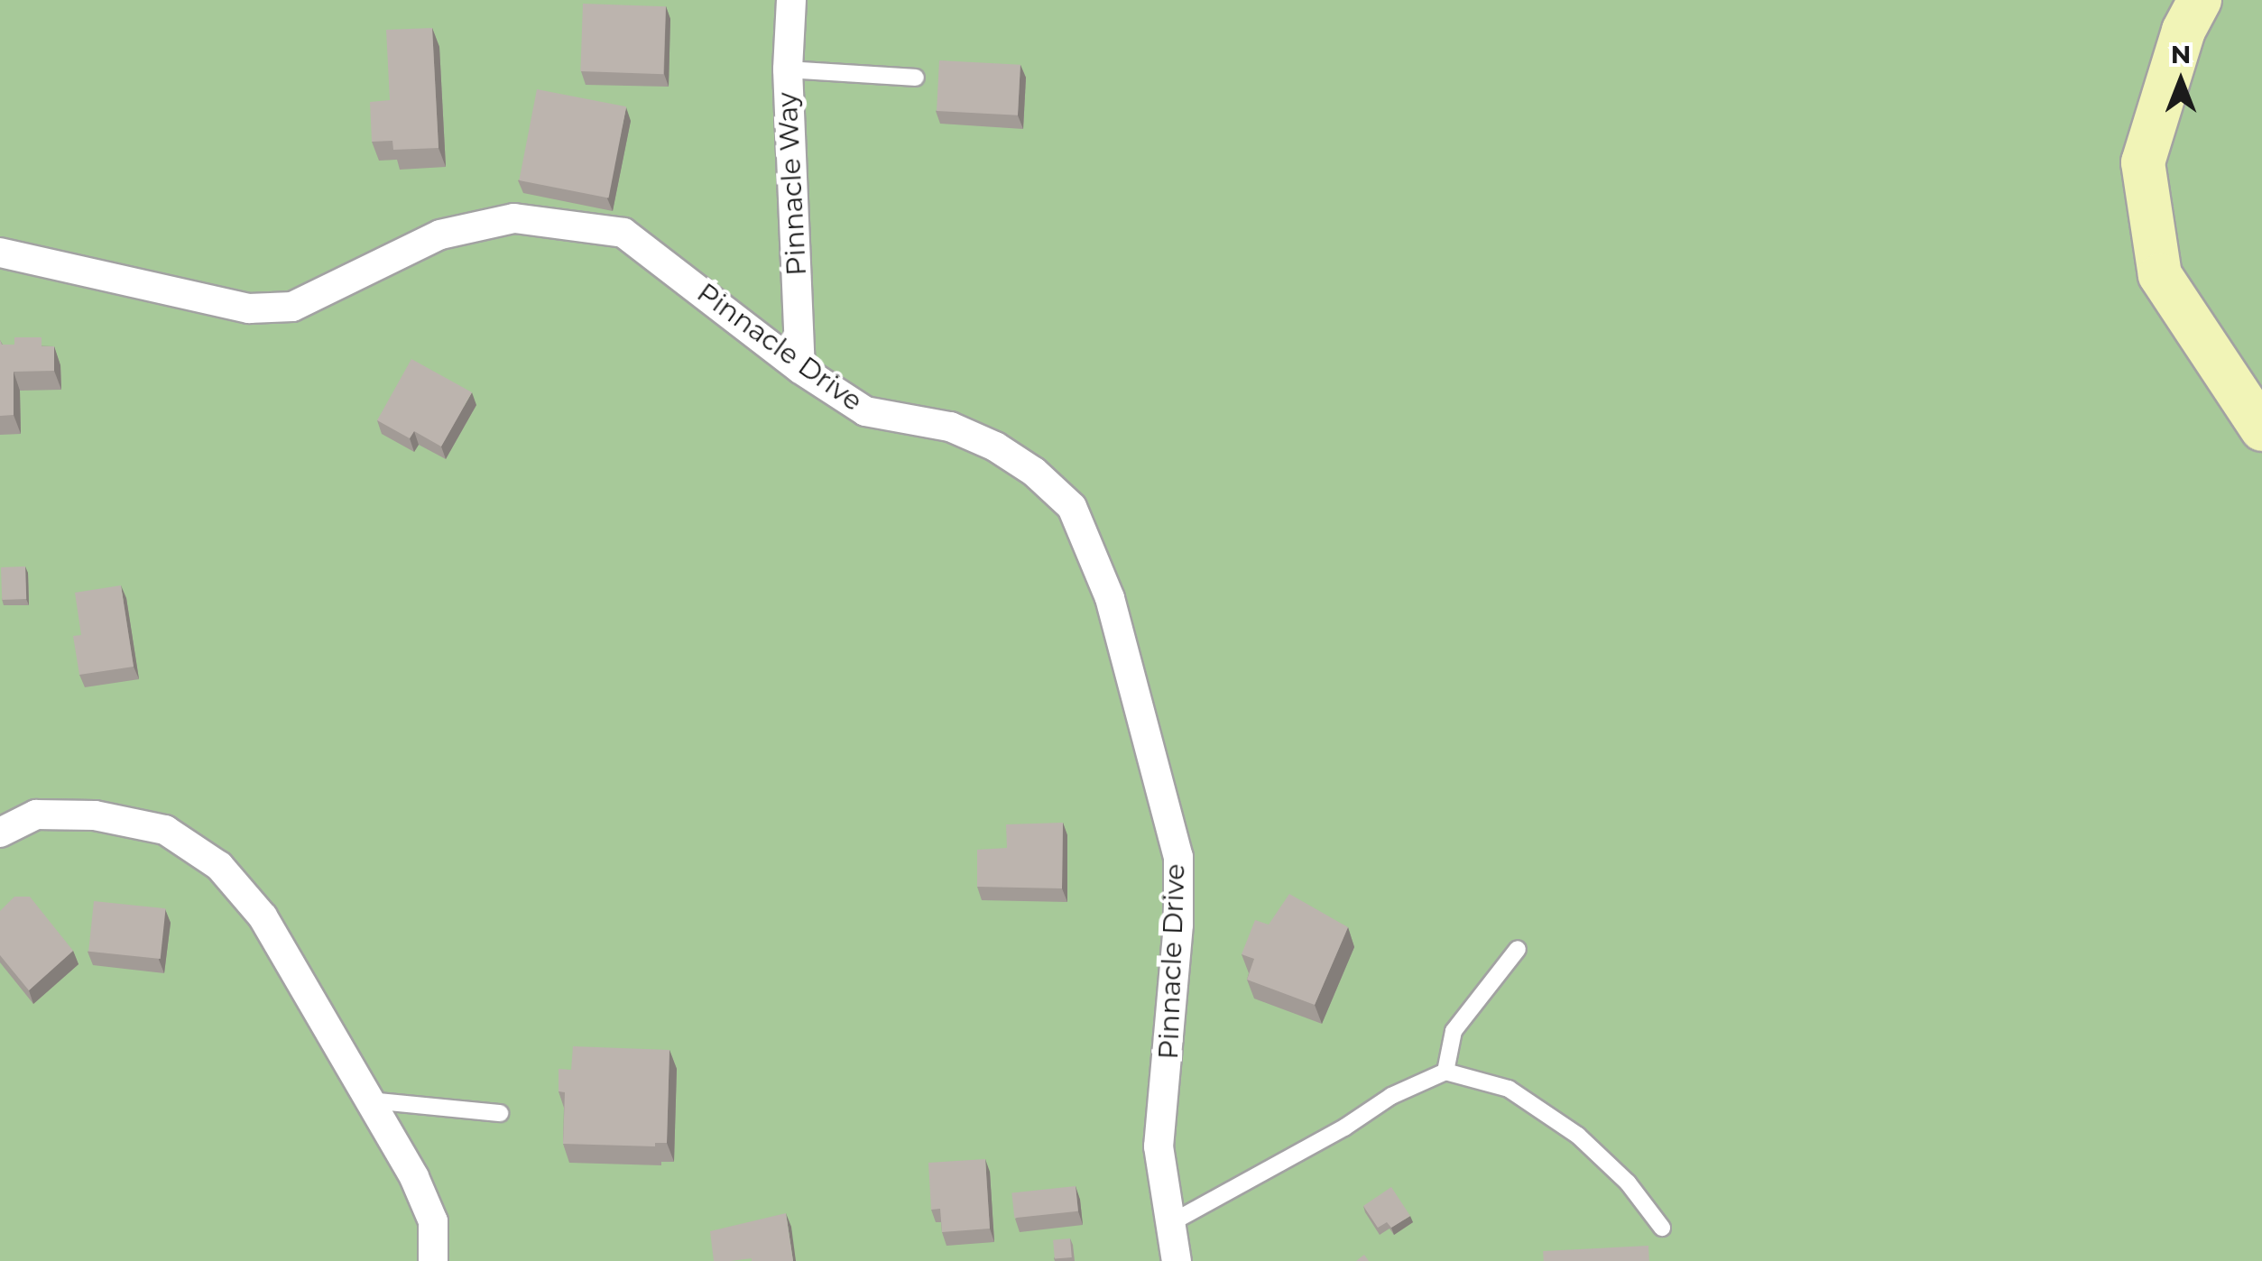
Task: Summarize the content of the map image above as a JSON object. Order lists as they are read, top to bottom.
{
  "streets": {
    "street": ["Pinnacle Way", "Pinnacle Drive"]
  },
  "crossings": [
    ["Pinnacle Way", "Pinnacle Drive"]
  ],
  "north": "top"
}
